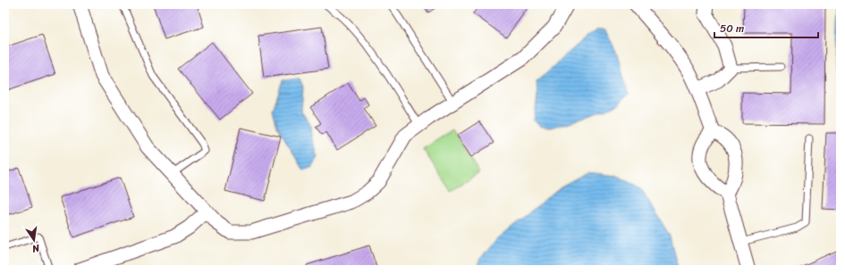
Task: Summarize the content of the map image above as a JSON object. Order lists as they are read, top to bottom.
{
  "scale_bar": "50 m",
  "north": "bottom"
}
